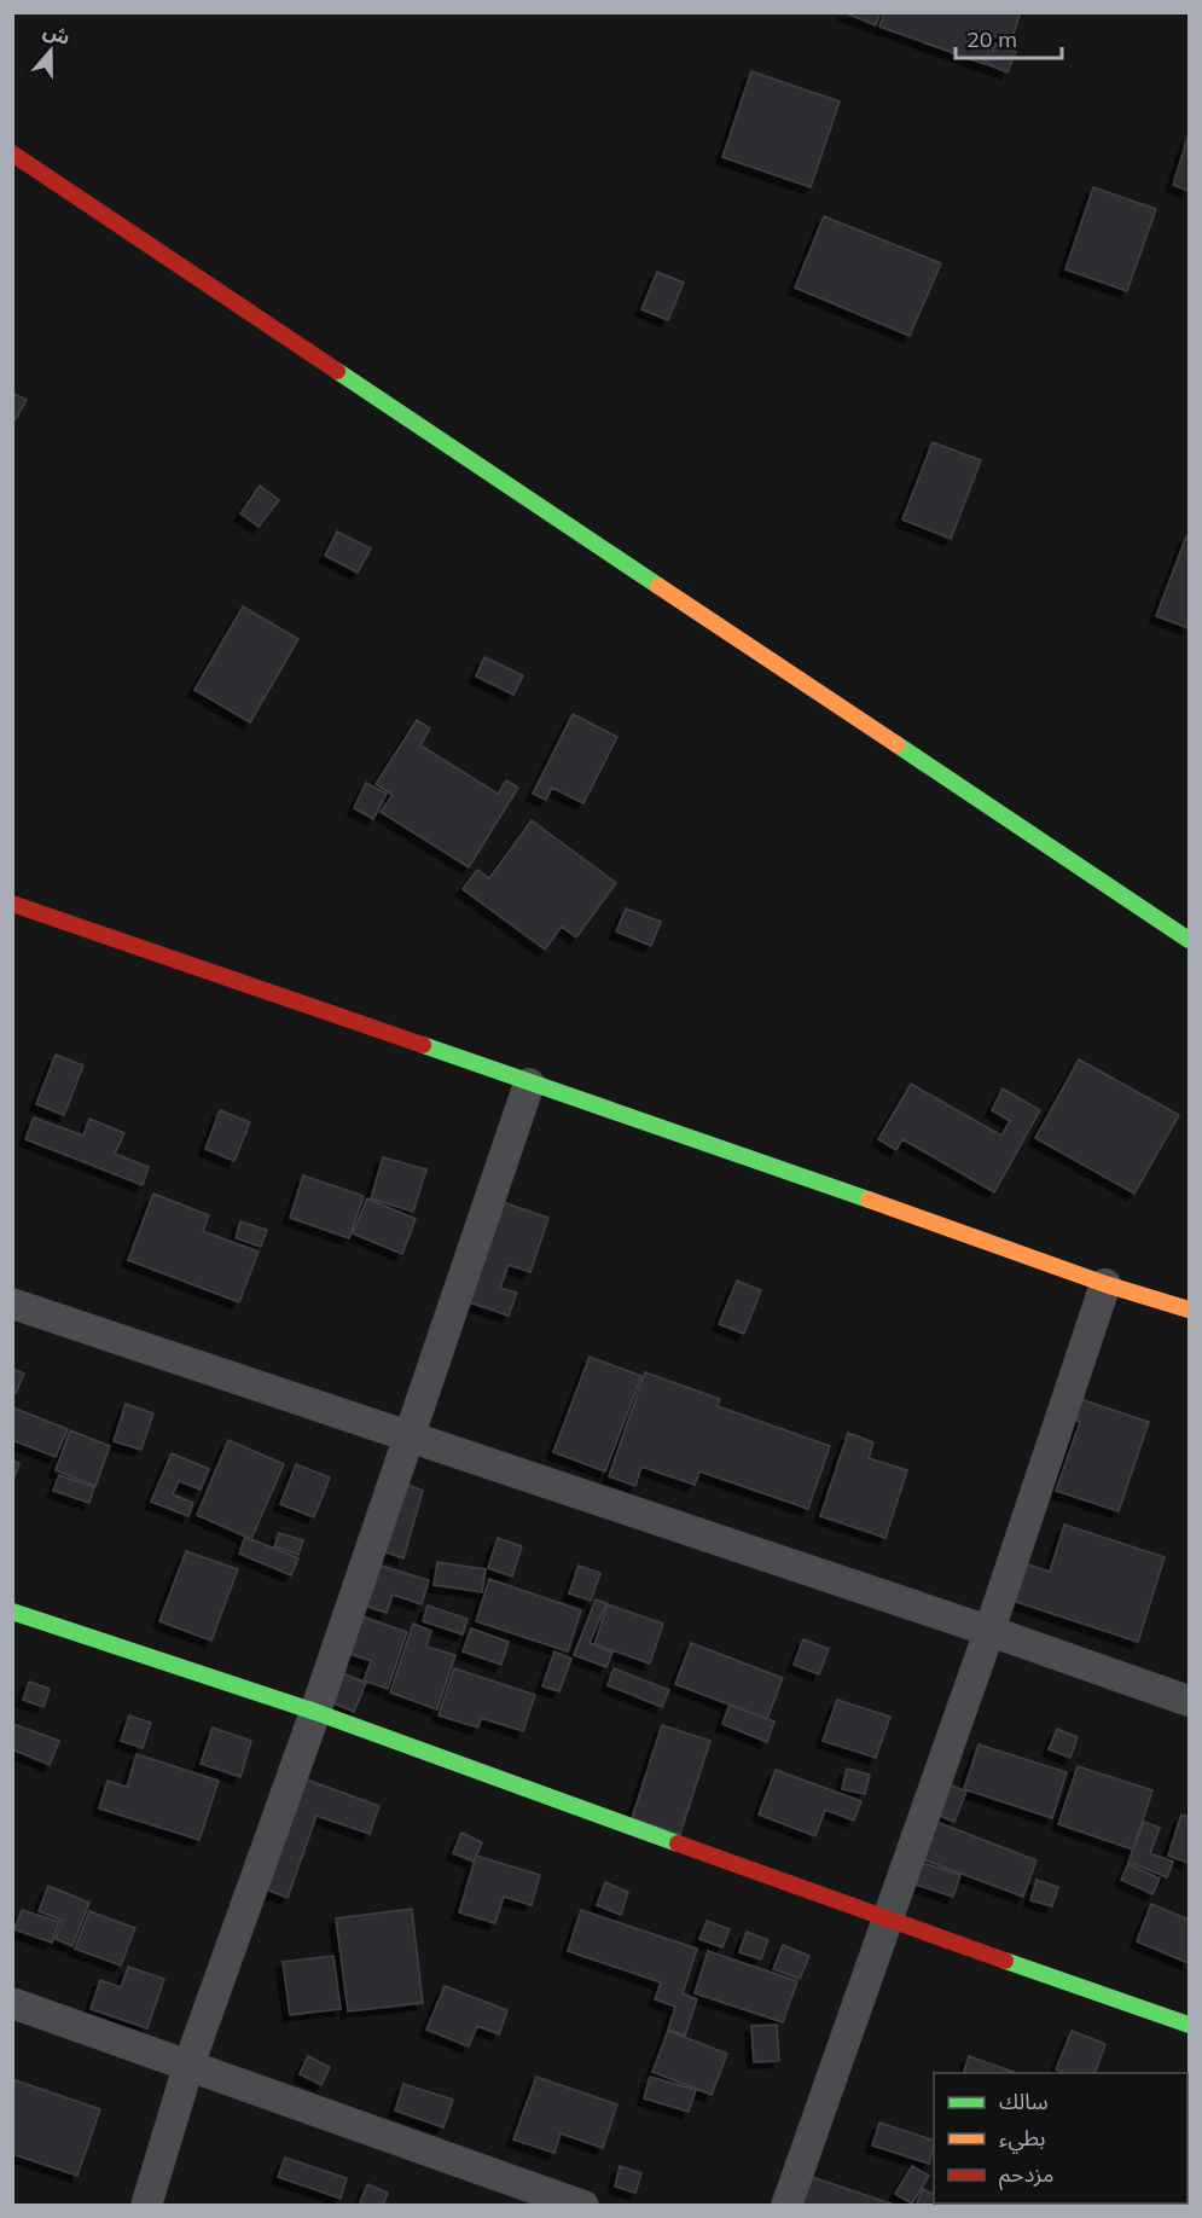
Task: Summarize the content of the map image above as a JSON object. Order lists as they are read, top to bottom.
{
  "legend": ["سالك", "بطيء", "مزدحم"],
  "scale_bar": "20 m",
  "north": "top"
}
